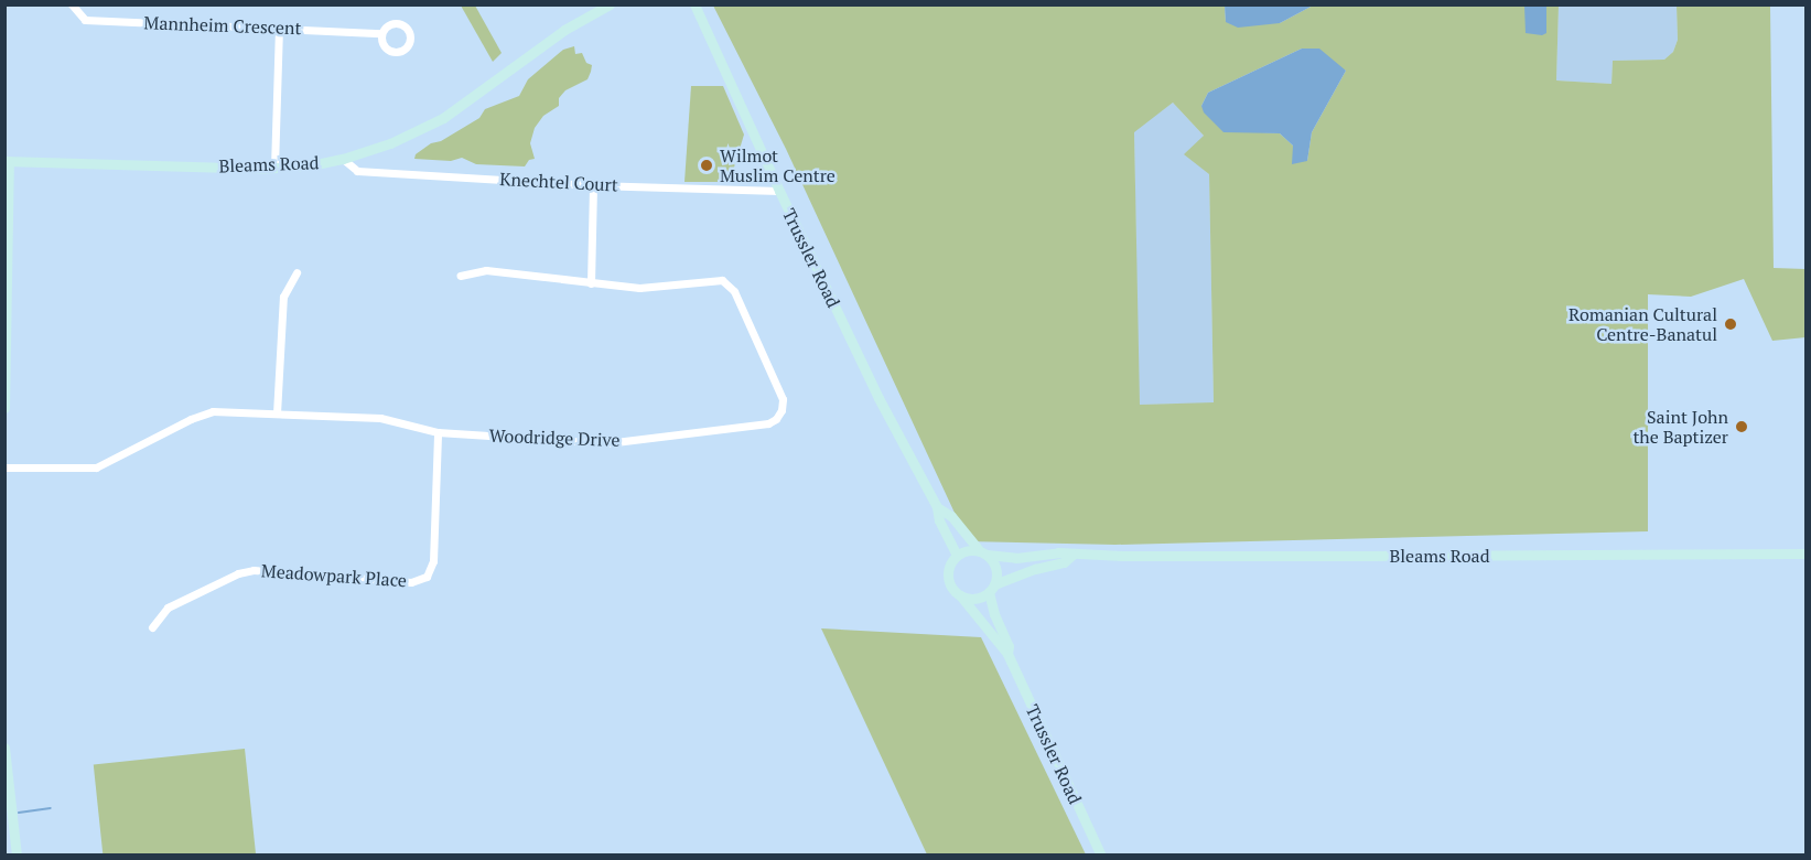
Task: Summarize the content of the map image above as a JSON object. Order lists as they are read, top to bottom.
{
  "streets": {
    "main road": ["Bleams Road", "Trussler Road"],
    "street": [
      "Mannheim Crescent",
      "Knechtel Court",
      "Woodridge Drive",
      "Meadowpark Place"
    ]
  },
  "crossings": [
    ["Bleams Road", "Knechtel Court"],
    ["Bleams Road", "Trussler Road"],
    ["Knechtel Court", "Trussler Road"],
    ["Woodridge Drive", "Meadowpark Place"]
  ],
  "places": ["Wilmot Muslim Centre", "Romanian Cultural Centre-Banatul", "Saint John the Baptizer"]
}
